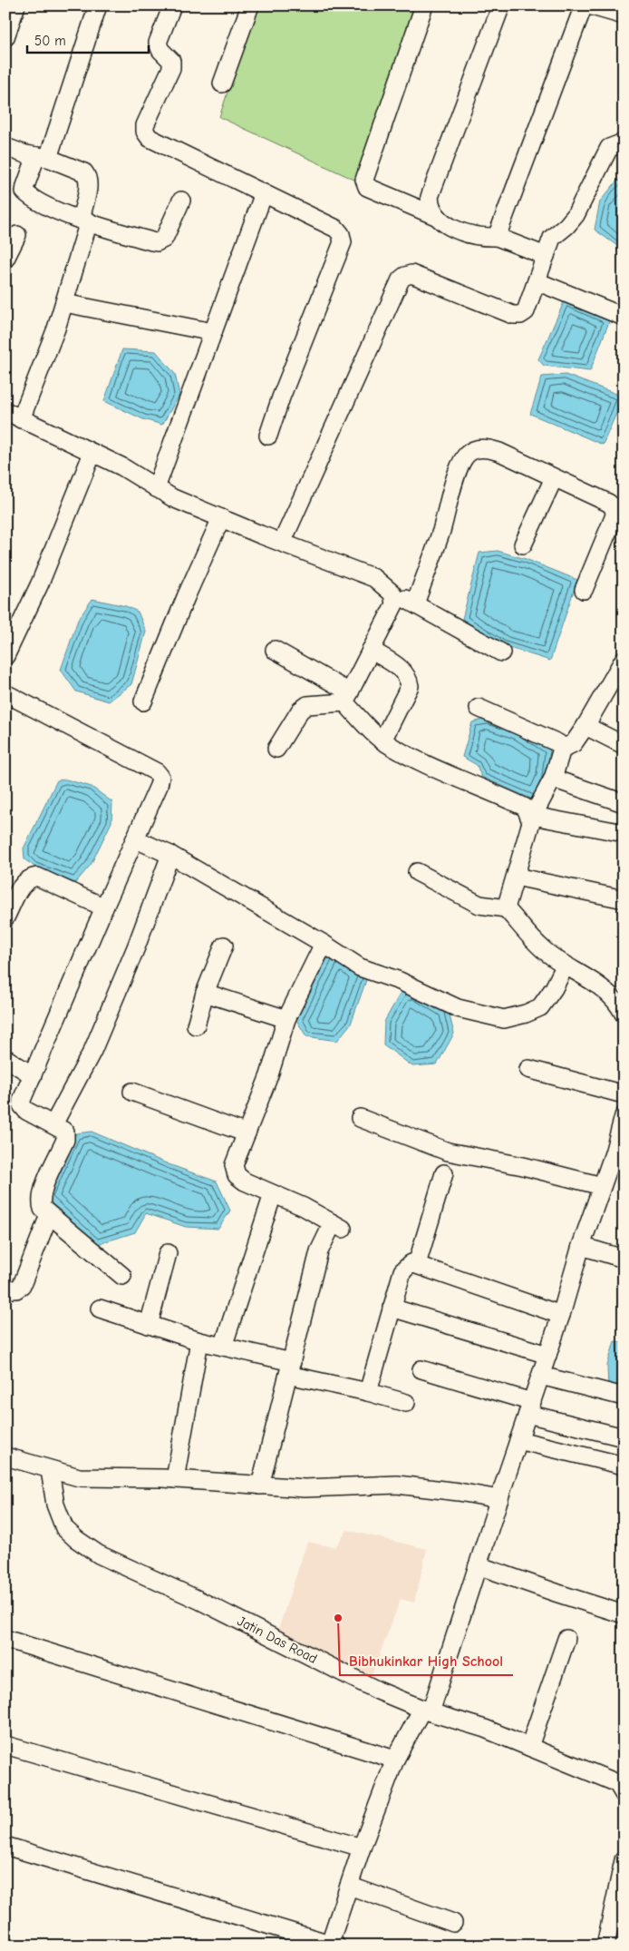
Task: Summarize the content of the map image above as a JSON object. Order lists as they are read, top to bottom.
{
  "streets": {
    "street": ["Jatin Das Road"]
  },
  "places": ["Bibhukinkar High School"],
  "scale_bar": "50 m"
}
